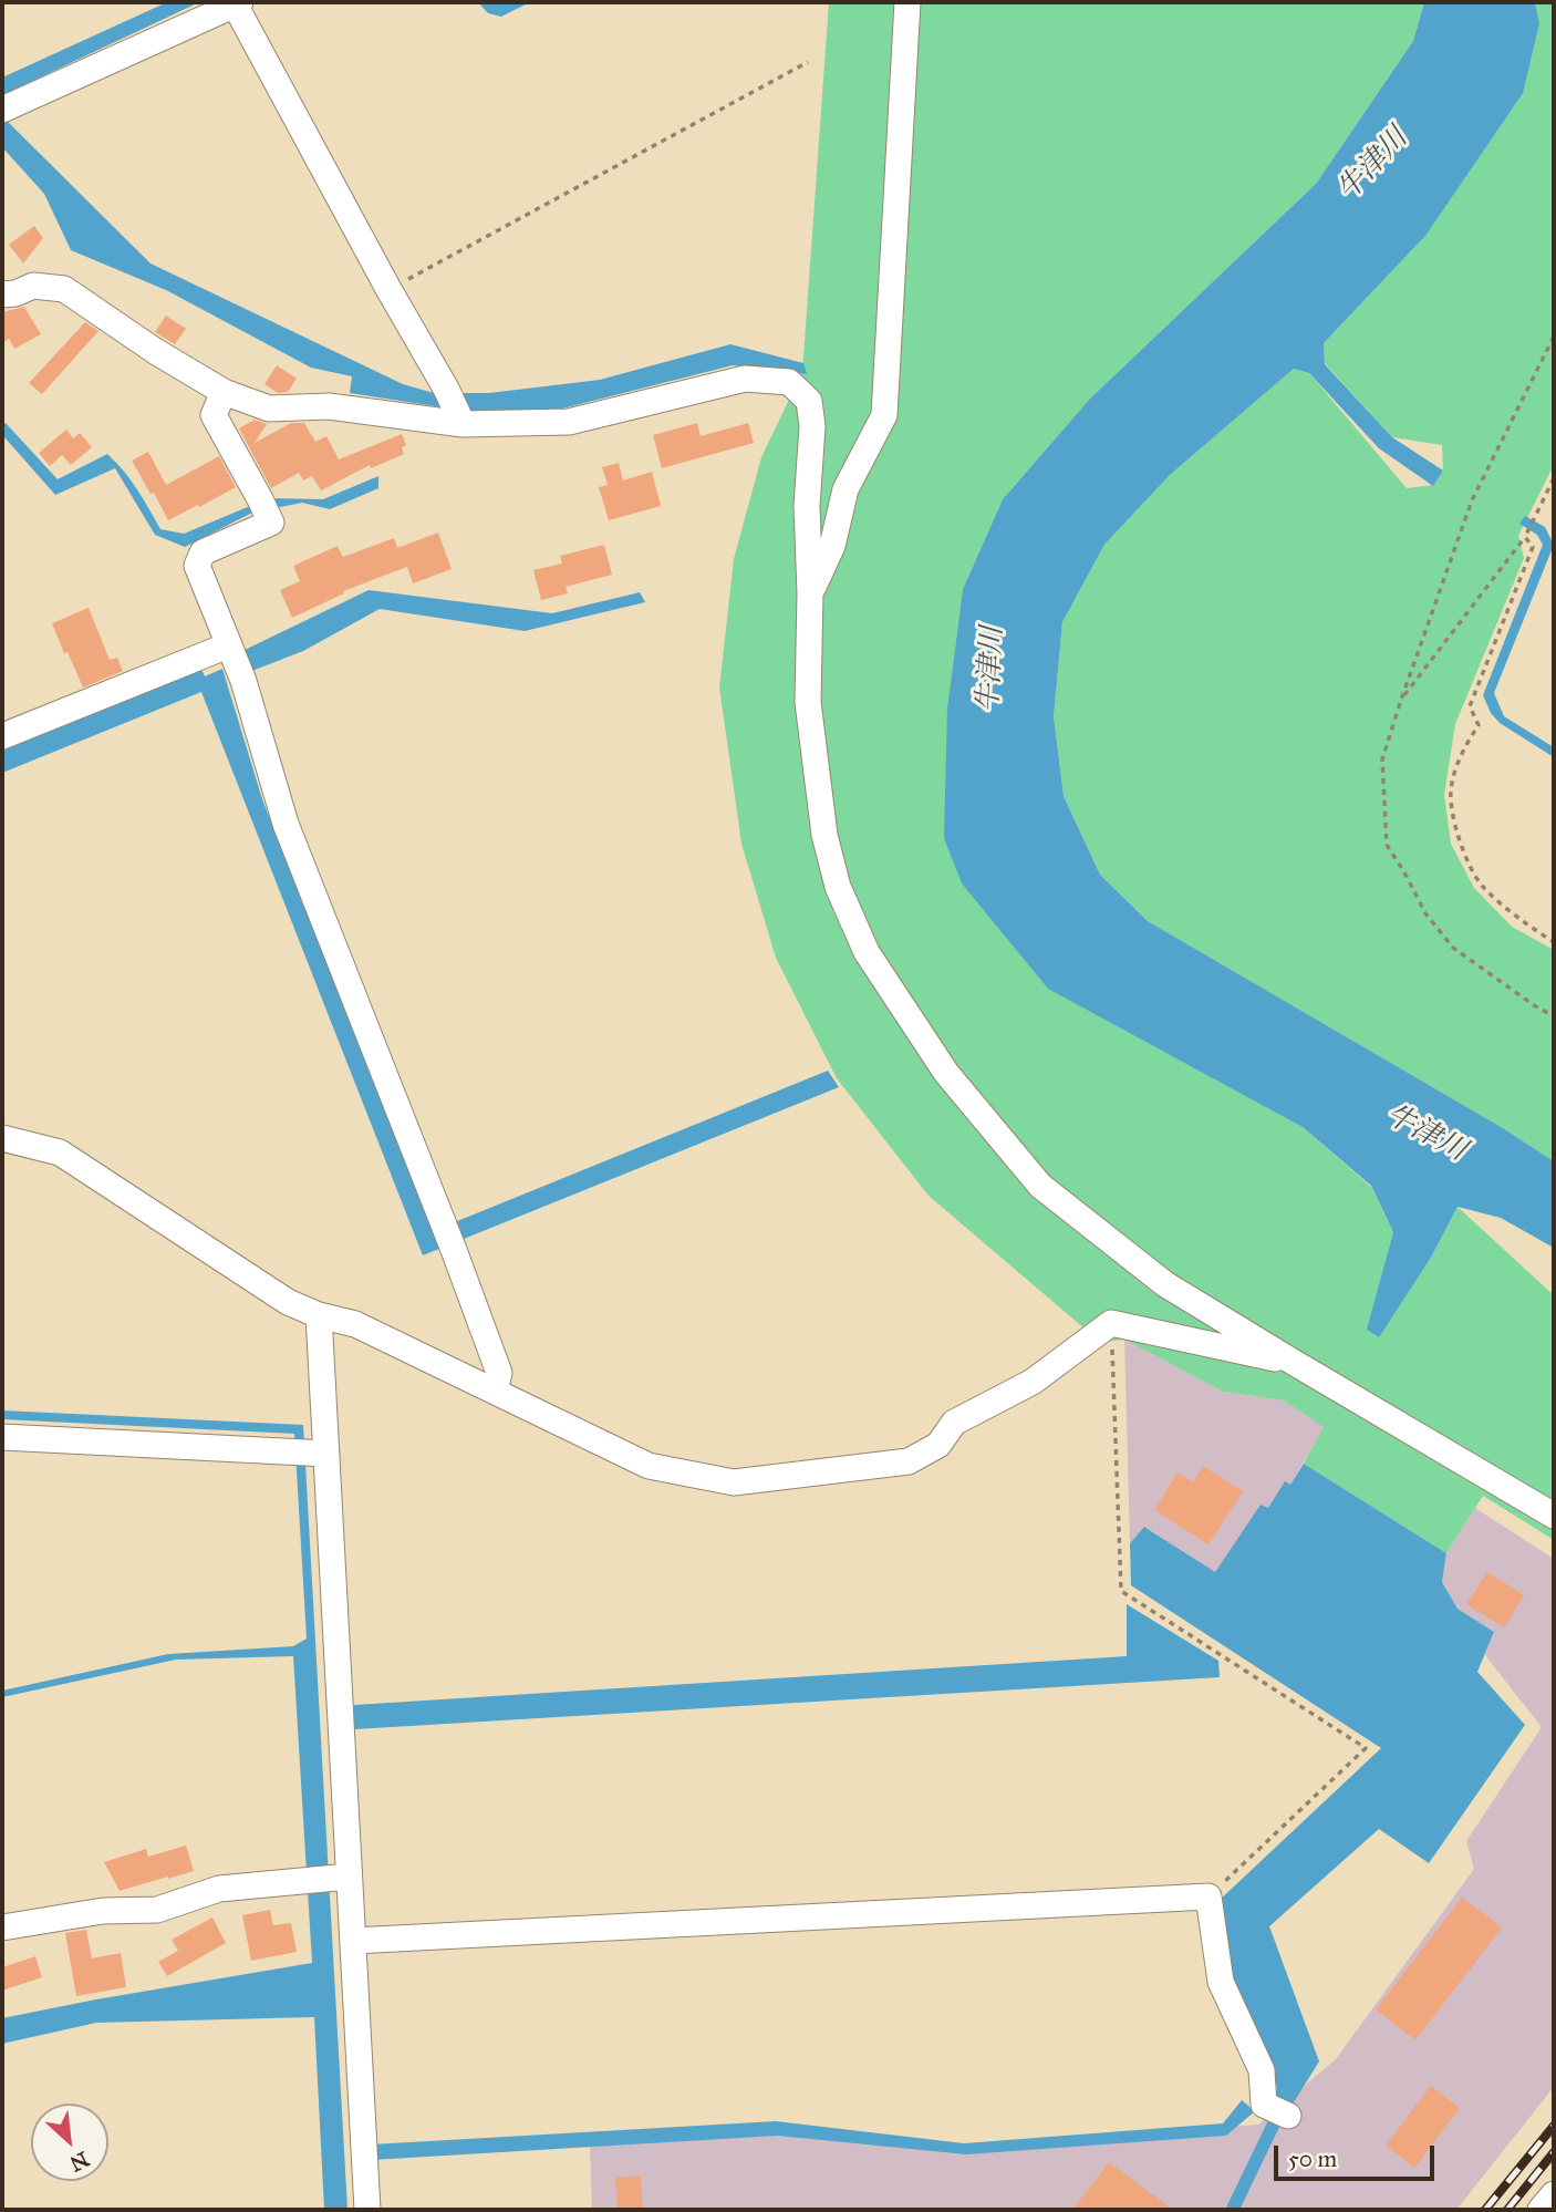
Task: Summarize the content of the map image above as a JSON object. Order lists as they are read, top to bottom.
{
  "water": ["牛津川"],
  "scale_bar": "50 m",
  "north": "bottom right"
}
